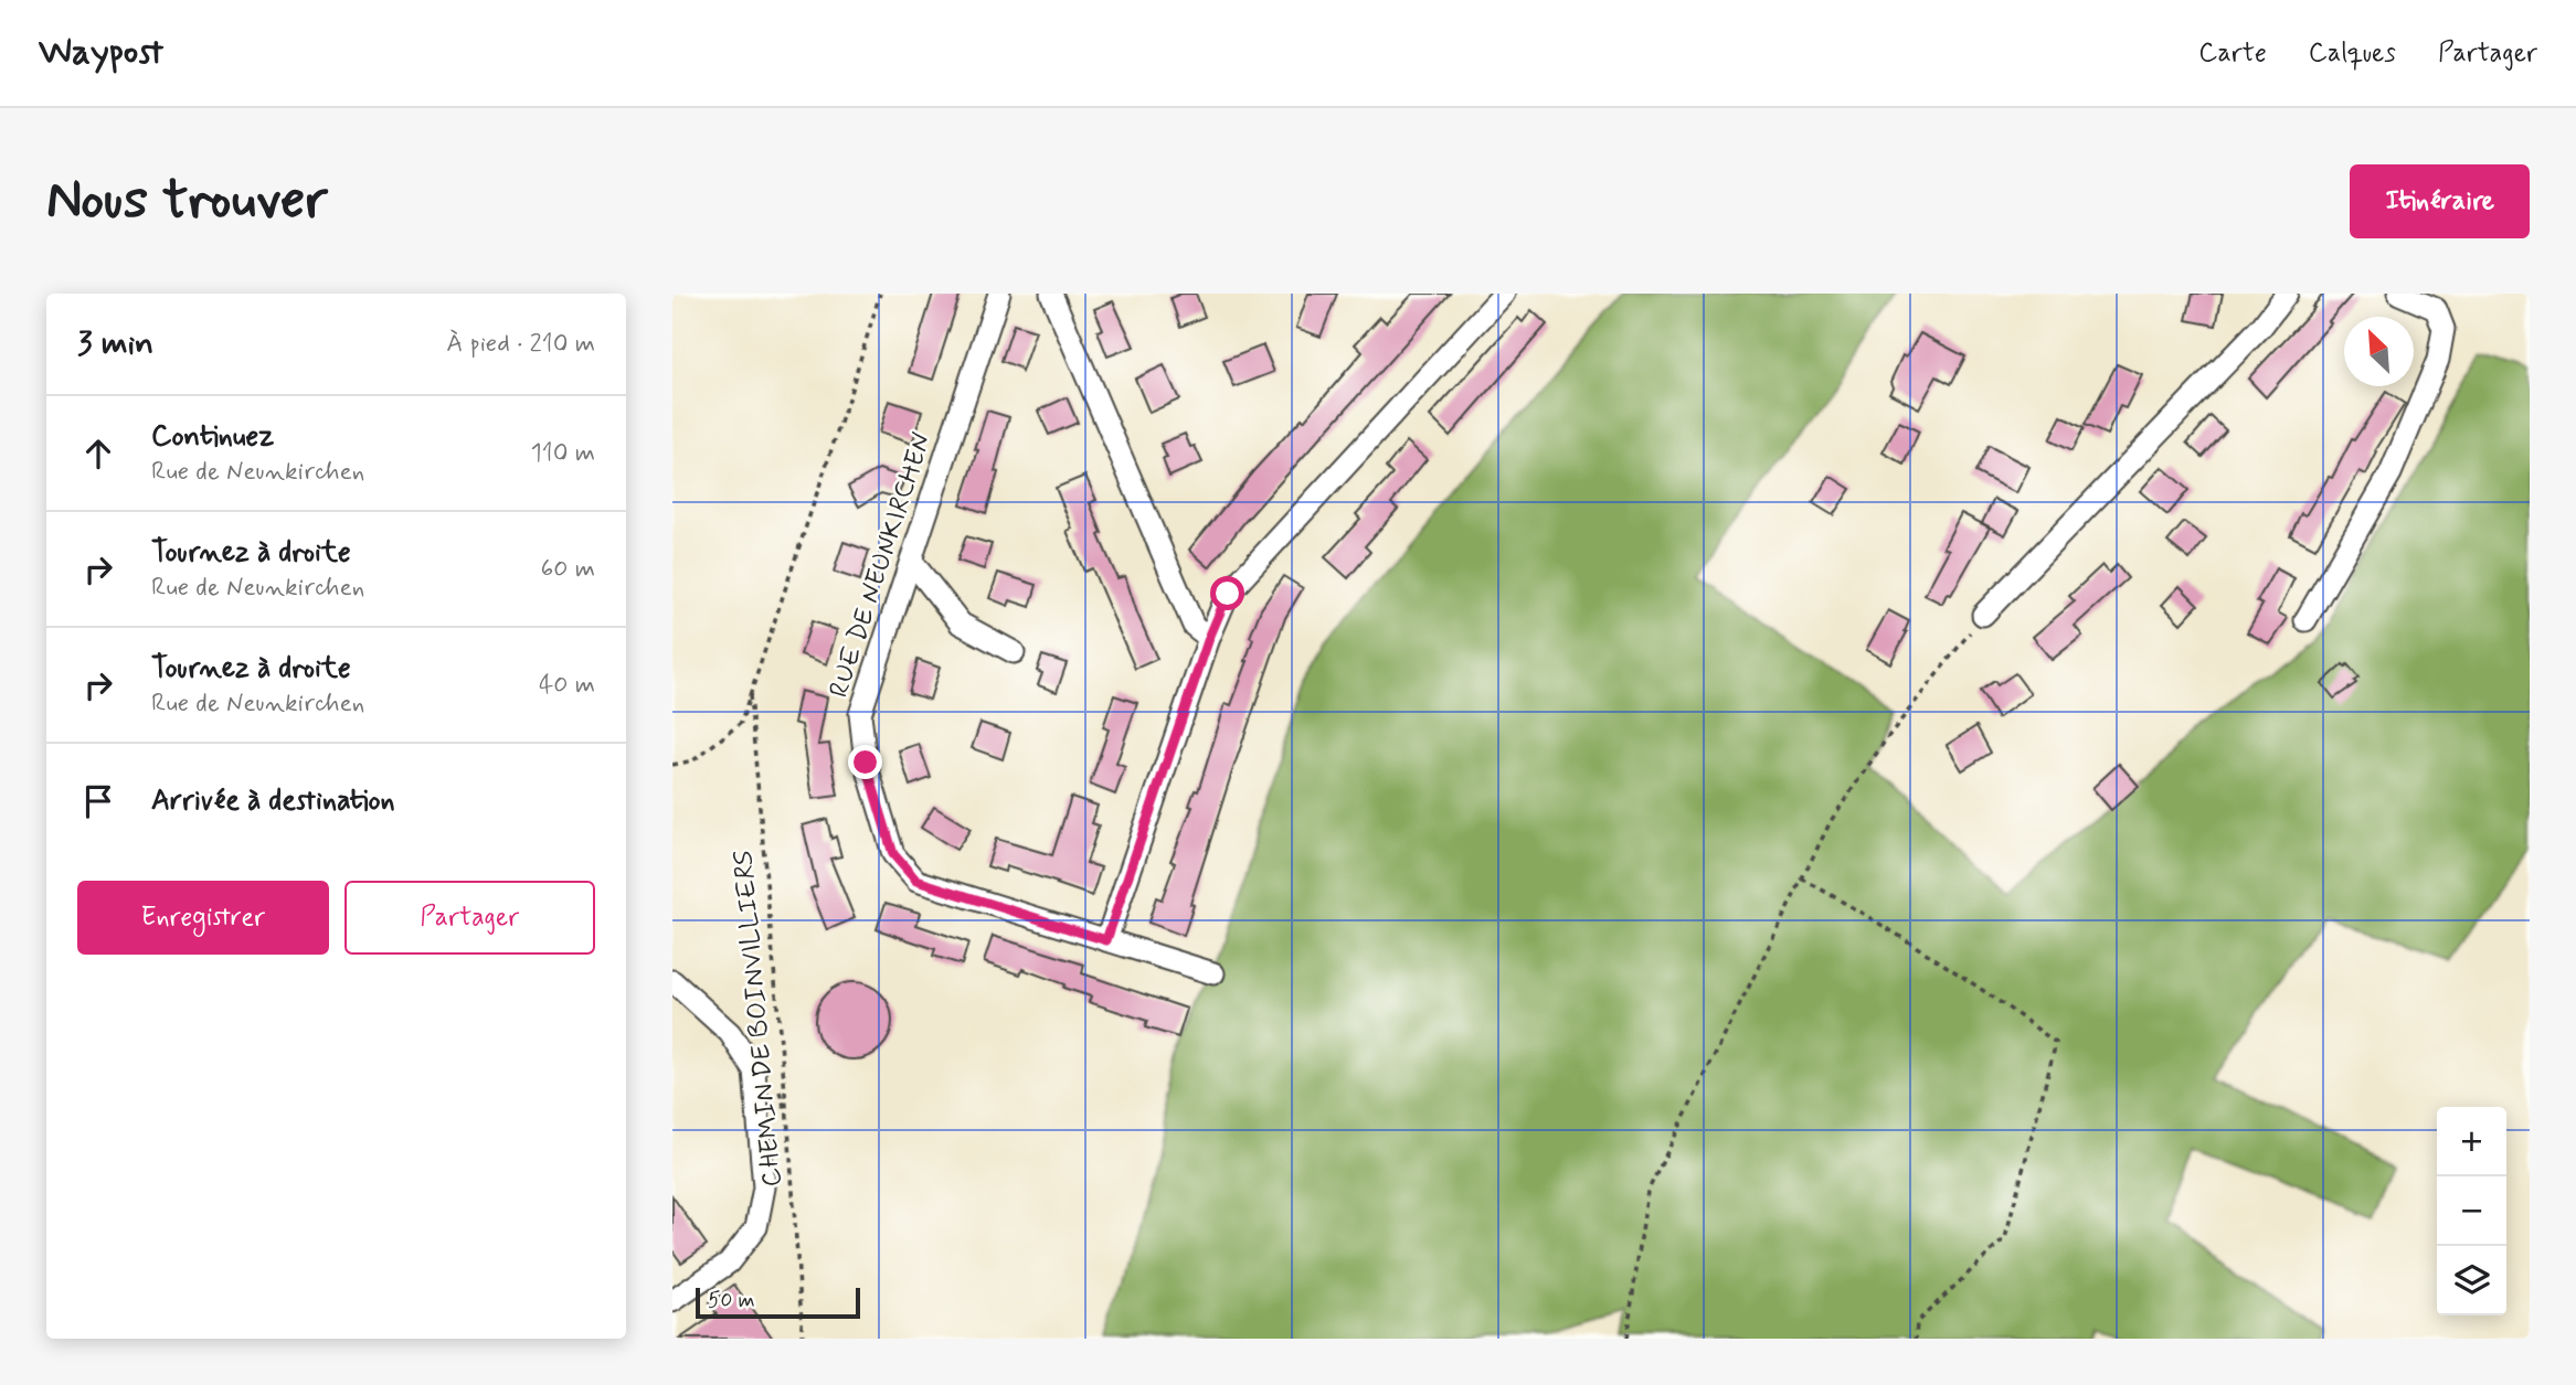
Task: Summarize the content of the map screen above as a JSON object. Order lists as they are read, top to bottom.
{
  "streets": {
    "street": ["RUE DE NEUNKIRCHEN"],
    "path": ["CHEMIN DE BOINVILLIERS"]
  },
  "scale_bar": "50 m",
  "north": "top left",
  "page": {
    "header": "Waypost",
    "nav": ["Carte", "Calques", "Partager"],
    "buttons": [
      "Itinéraire",
      ["Enregistrer", "Partager"]
    ],
    "title": "Nous trouver",
    "heading": ["3 min", "À pied · 210 m"],
    "list": [
      ["Continuez", "Rue de Neunkirchen", "110 m"],
      ["Tournez à droite", "Rue de Neunkirchen", "60 m"],
      ["Tournez à droite", "Rue de Neunkirchen", "40 m"],
      "Arrivée à destination"
    ],
    "map_buttons": ["+", "−"],
    "scale": "50 m"
  }
}
